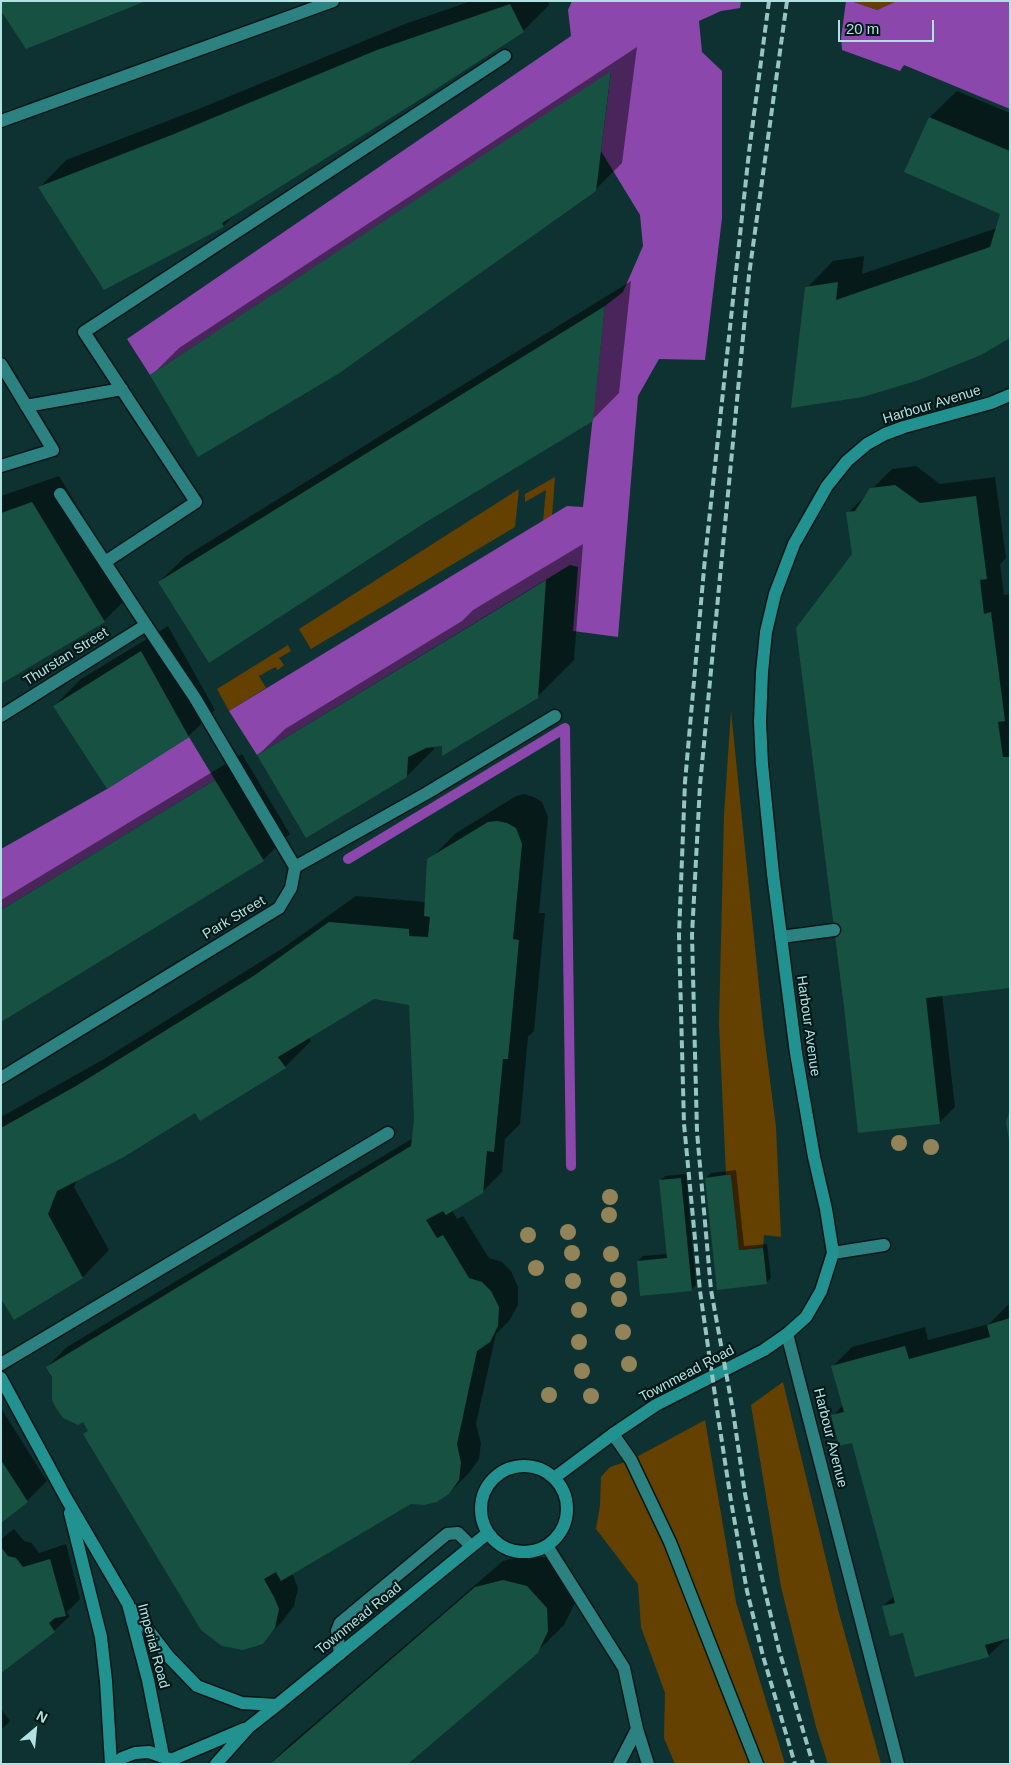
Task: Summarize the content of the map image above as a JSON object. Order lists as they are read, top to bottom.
{
  "streets": {
    "street": [
      "Harbour Avenue",
      "Thurstan Street",
      "Park Street",
      "Townmead Road",
      "Imperial Road"
    ]
  },
  "crossings": [
    ["Harbour Avenue", "Townmead Road"],
    ["Townmead Road", "Imperial Road"]
  ],
  "scale_bar": "20 m",
  "north": "top right"
}
